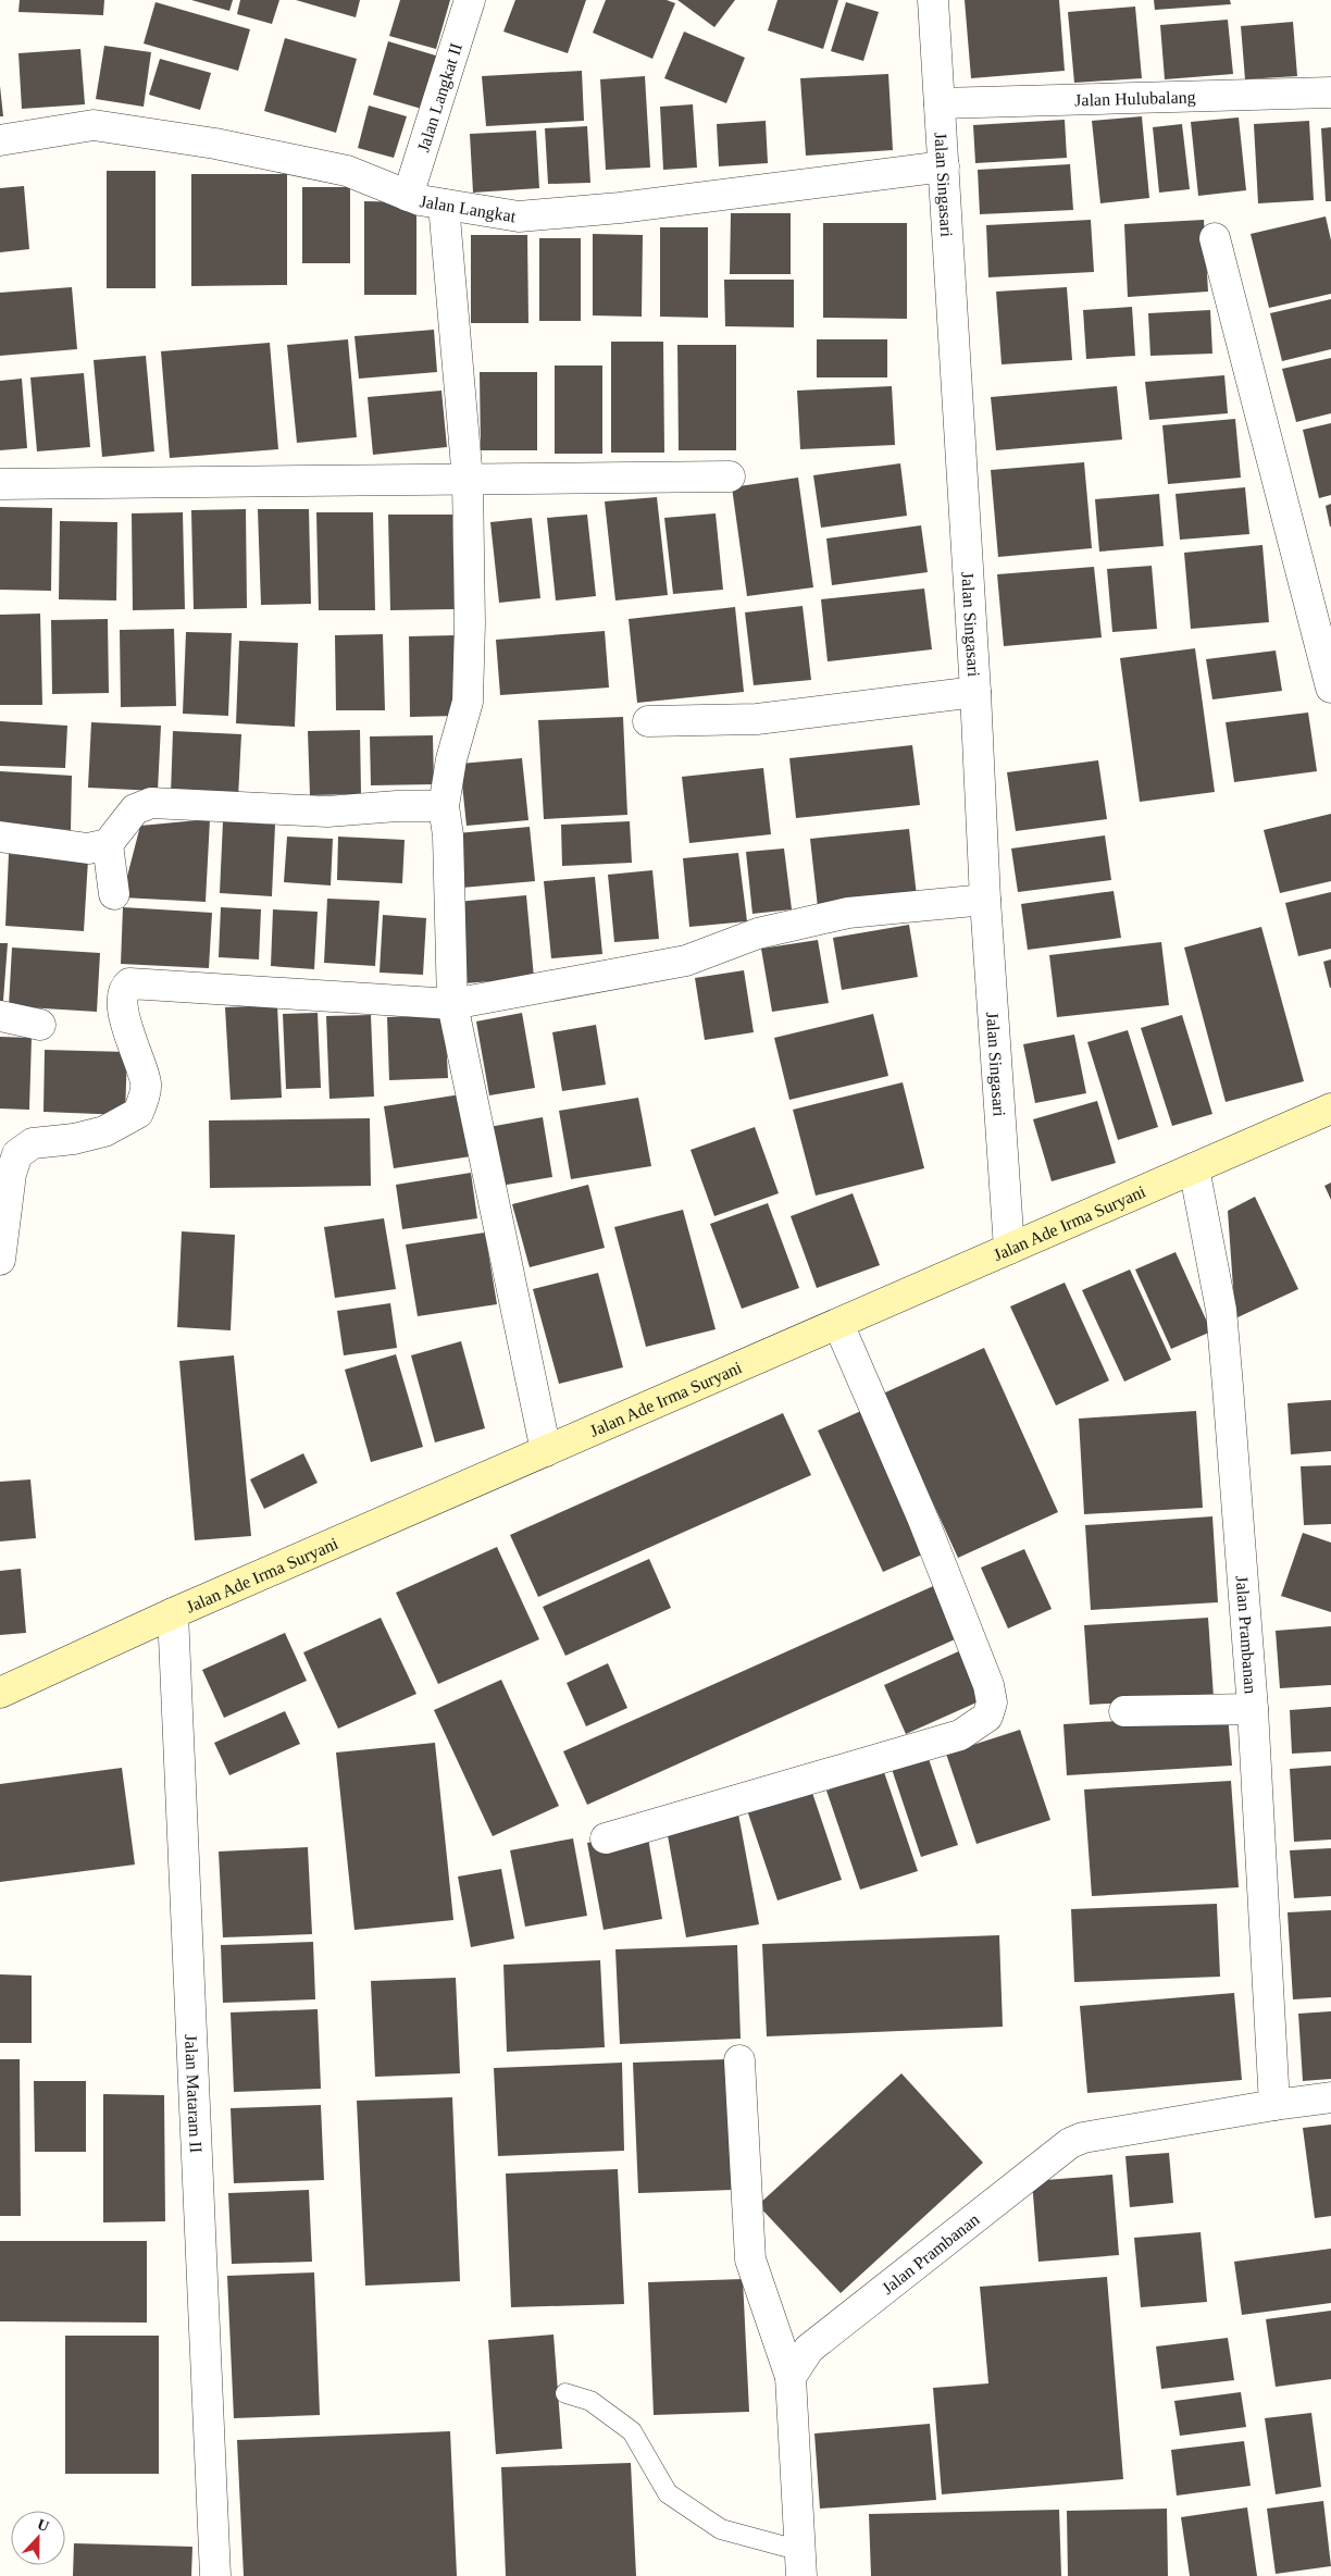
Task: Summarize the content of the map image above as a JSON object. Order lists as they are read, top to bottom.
{
  "streets": {
    "main road": ["Jalan Ade Irma Suryani"],
    "street": [
      "Jalan Langkat II",
      "Jalan Hulubalang",
      "Jalan Singasari",
      "Jalan Langkat",
      "Jalan Prambanan",
      "Jalan Mataram II"
    ]
  },
  "crossings": [
    ["Jalan Langkat II", "Jalan Langkat"],
    ["Jalan Hulubalang", "Jalan Singasari"],
    ["Jalan Singasari", "Jalan Langkat"],
    ["Jalan Singasari", "Jalan Ade Irma Suryani"],
    ["Jalan Ade Irma Suryani", "Jalan Prambanan"],
    ["Jalan Ade Irma Suryani", "Jalan Mataram II"]
  ],
  "north": "top"
}
